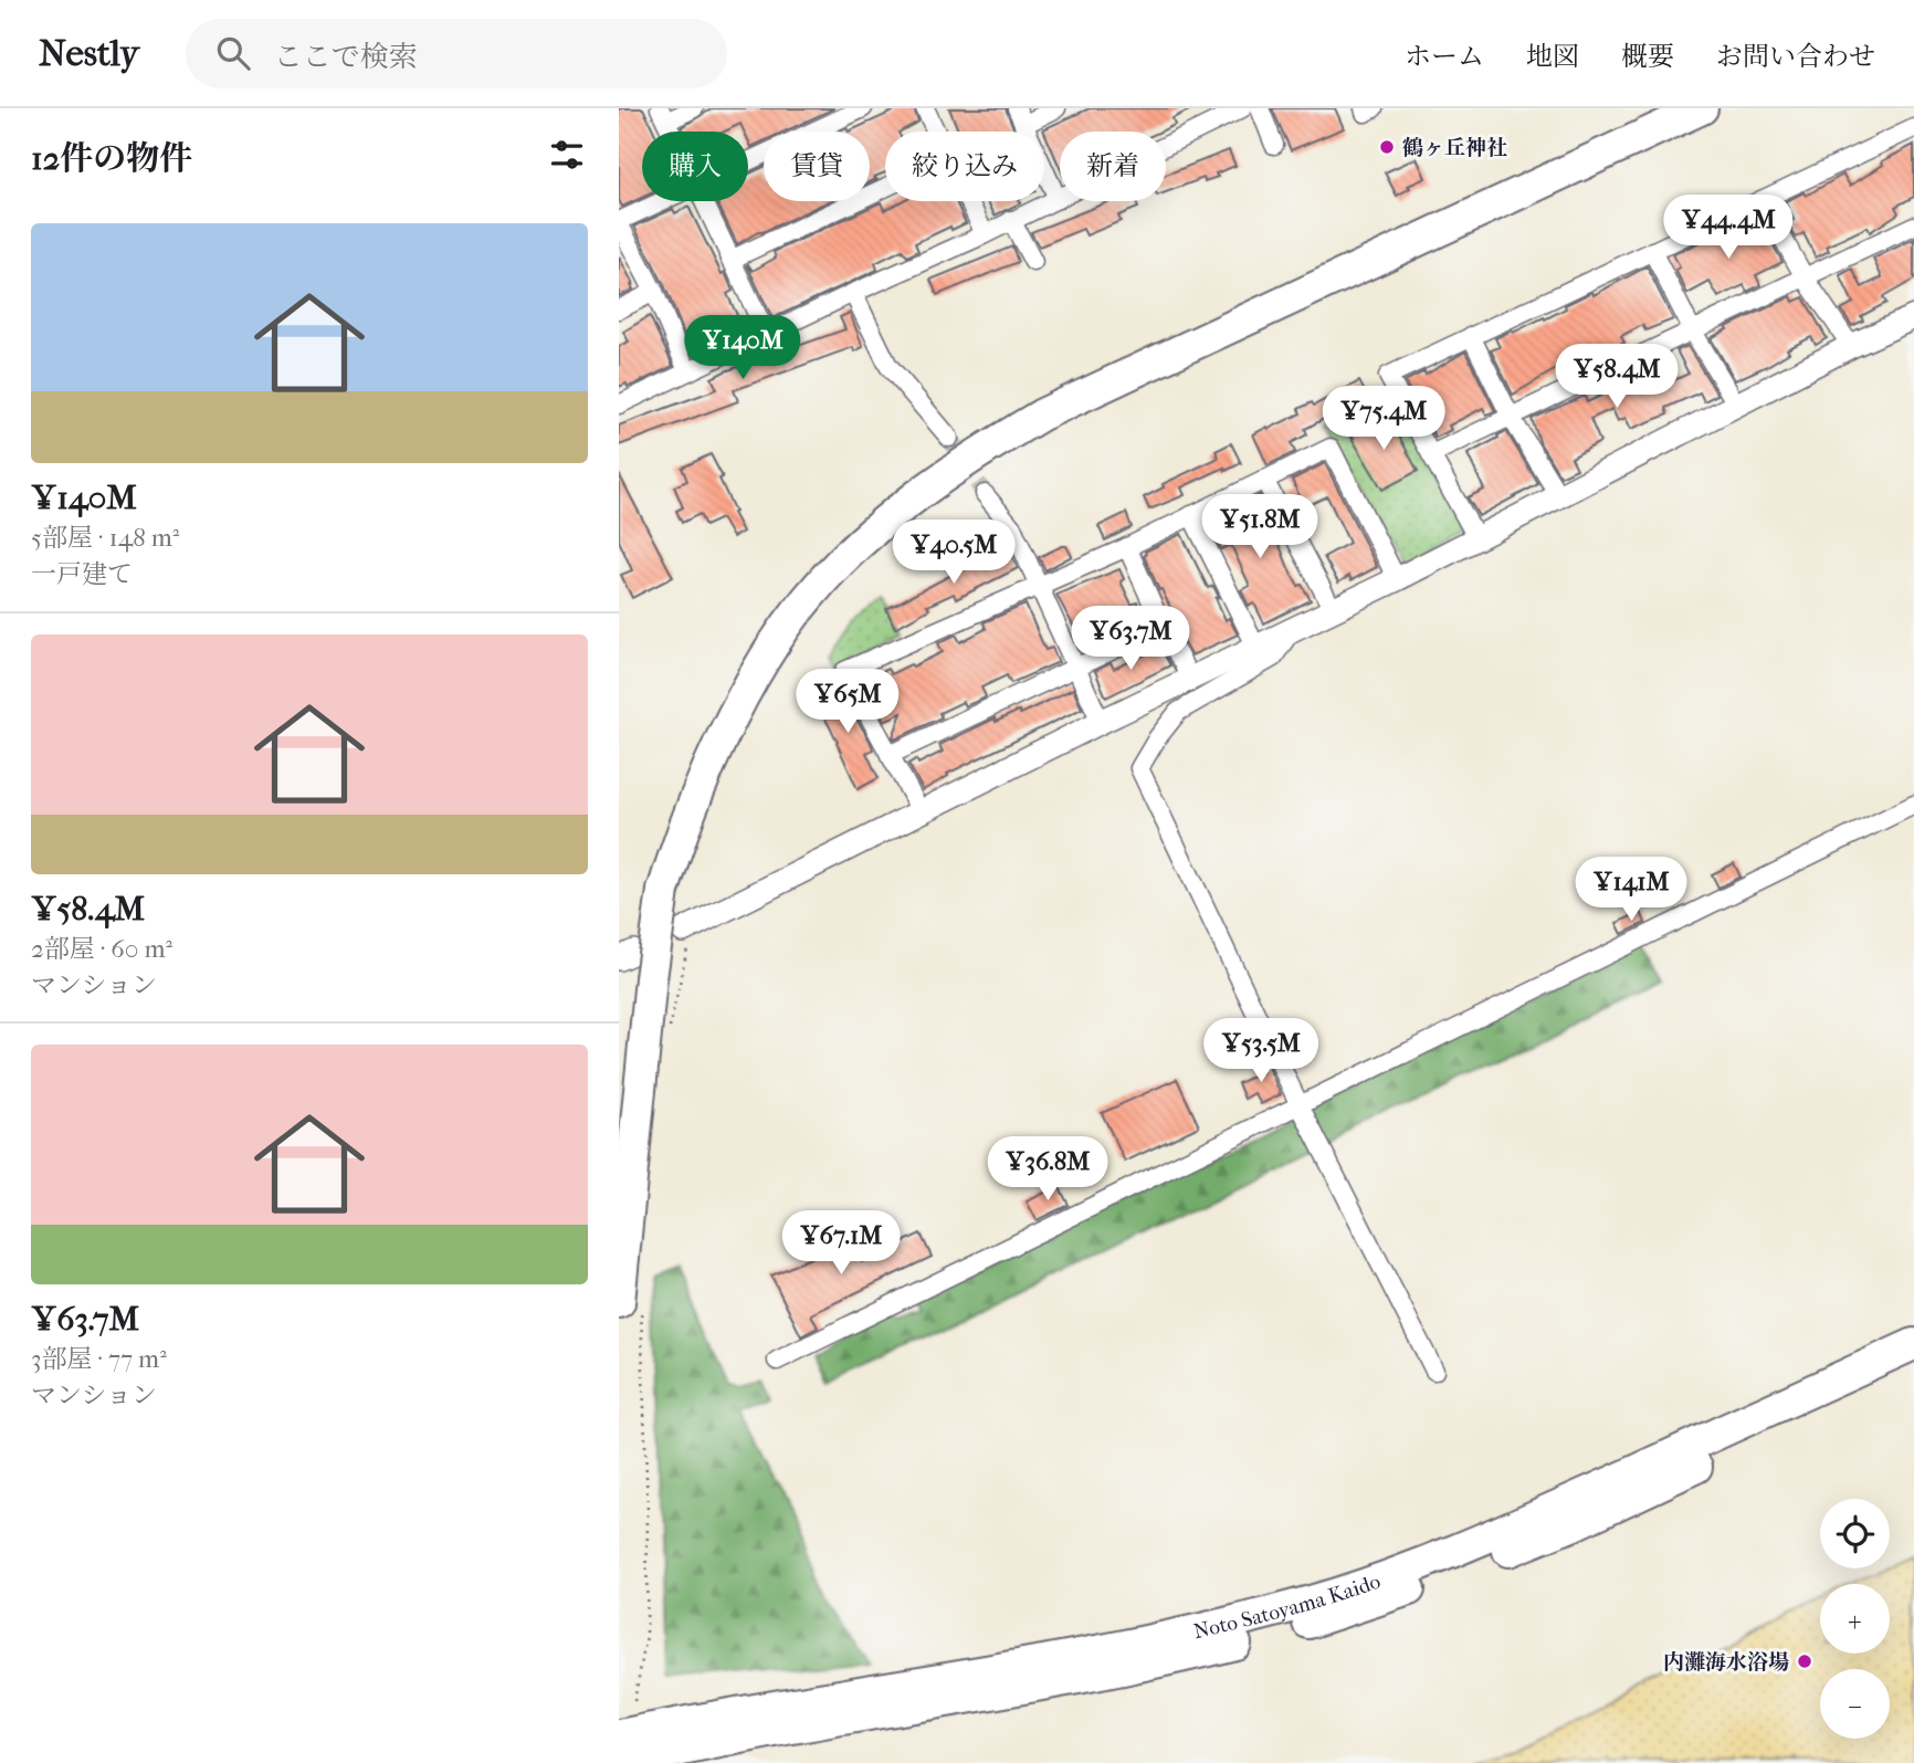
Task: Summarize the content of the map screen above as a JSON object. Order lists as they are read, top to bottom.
{
  "streets": {
    "highway": ["Noto Satoyama Kaido"]
  },
  "places": ["鶴ヶ丘神社", "内灘海水浴場"],
  "page": {
    "header": "Nestly",
    "search": "ここで検索",
    "nav": [
      "ホーム",
      "地図",
      "概要",
      "お問い合わせ"
    ],
    "heading": "12件の物件",
    "chip": [
      "購入",
      "賃貸",
      "絞り込み",
      "新着"
    ],
    "price": [
      "¥44.4M",
      "¥140M",
      "¥58.4M",
      "¥75.4M",
      "¥51.8M",
      "¥40.5M",
      "¥63.7M",
      "¥65M",
      "¥141M",
      "¥53.5M",
      "¥36.8M",
      "¥67.1M"
    ],
    "list": [
      {
        "name": "¥140M",
        "note": "5部屋 · 148 m² · 一戸建て"
      },
      {
        "name": "¥58.4M",
        "note": "2部屋 · 60 m² · マンション"
      },
      {
        "name": "¥63.7M",
        "note": "3部屋 · 77 m² · マンション"
      }
    ],
    "map_buttons": ["+", "−"]
  }
}
